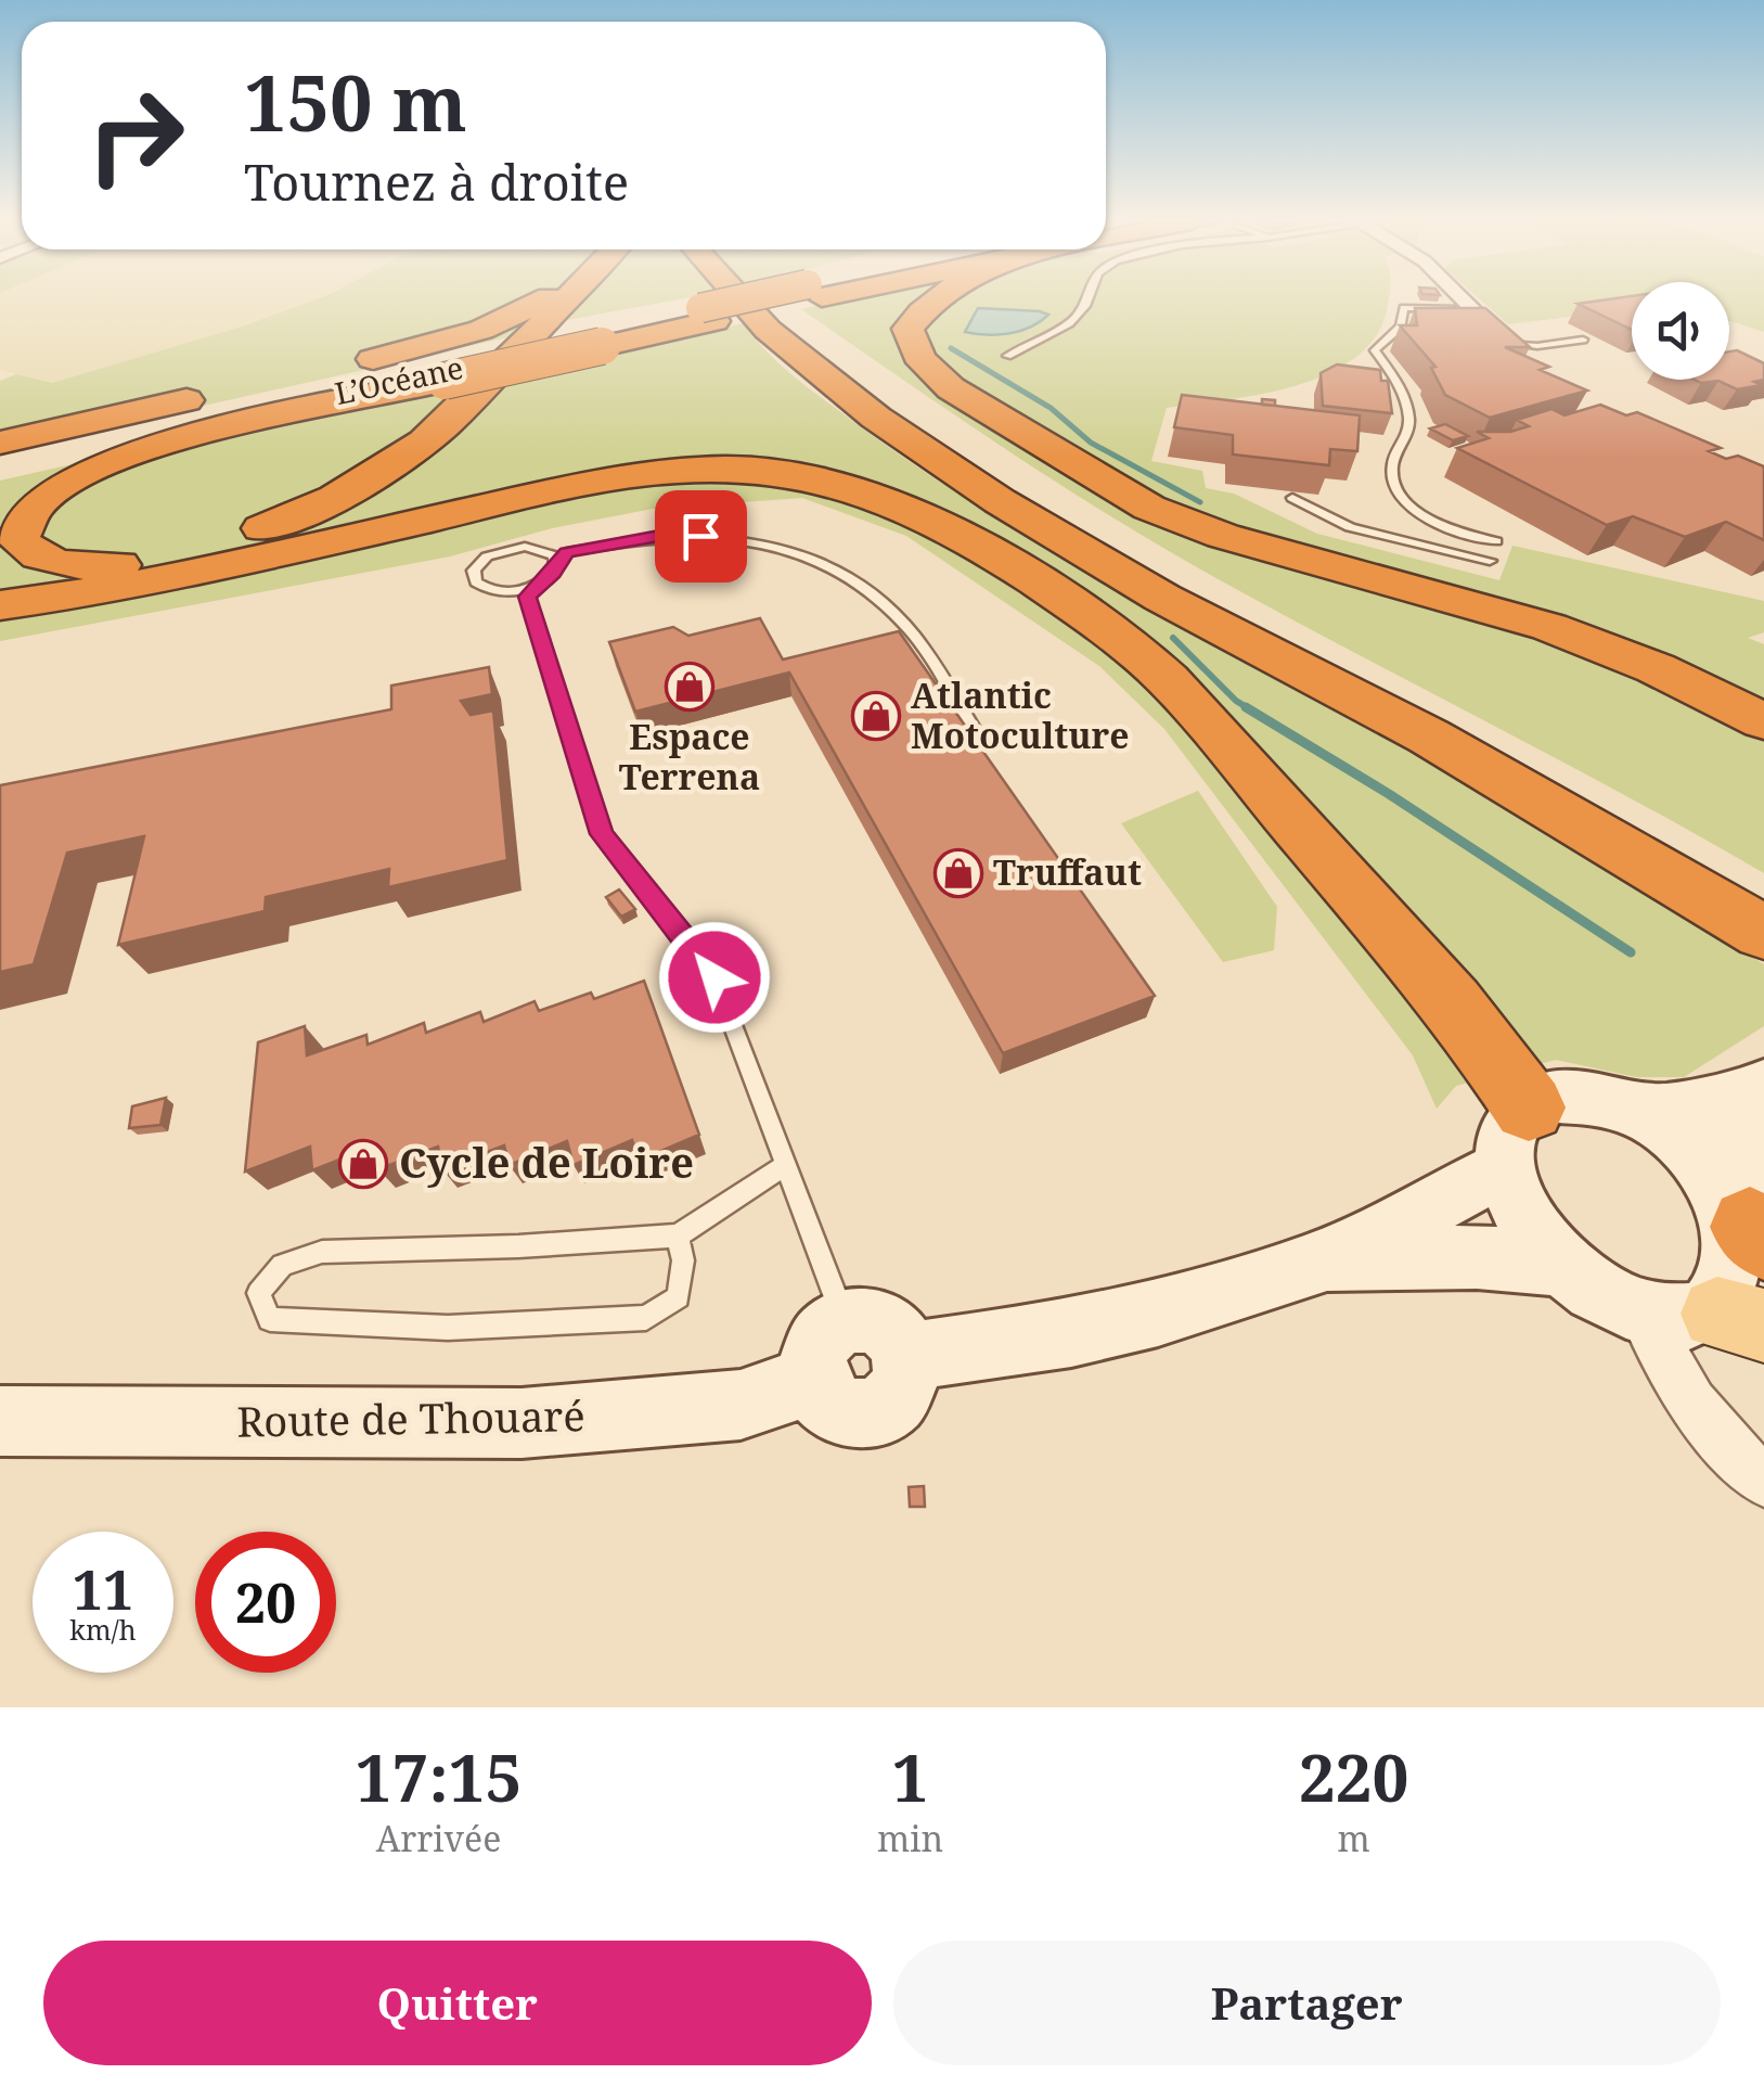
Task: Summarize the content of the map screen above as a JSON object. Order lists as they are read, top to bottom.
{
  "streets": {
    "highway": ["L’Océane"],
    "main road": ["Route de Thouaré"]
  },
  "places": {
    "shop": [
      "Espace Terrena",
      "Atlantic Motoculture",
      "Truffaut",
      "Cycle de Loire"
    ]
  },
  "page": {
    "turn": ["150 m", "Tournez à droite"],
    "speed": "11 km/h",
    "limit": "20",
    "eta": [
      "17:15",
      "Arrivée",
      "1",
      "min",
      "220",
      "m"
    ],
    "buttons": ["Quitter", "Partager"]
  }
}
